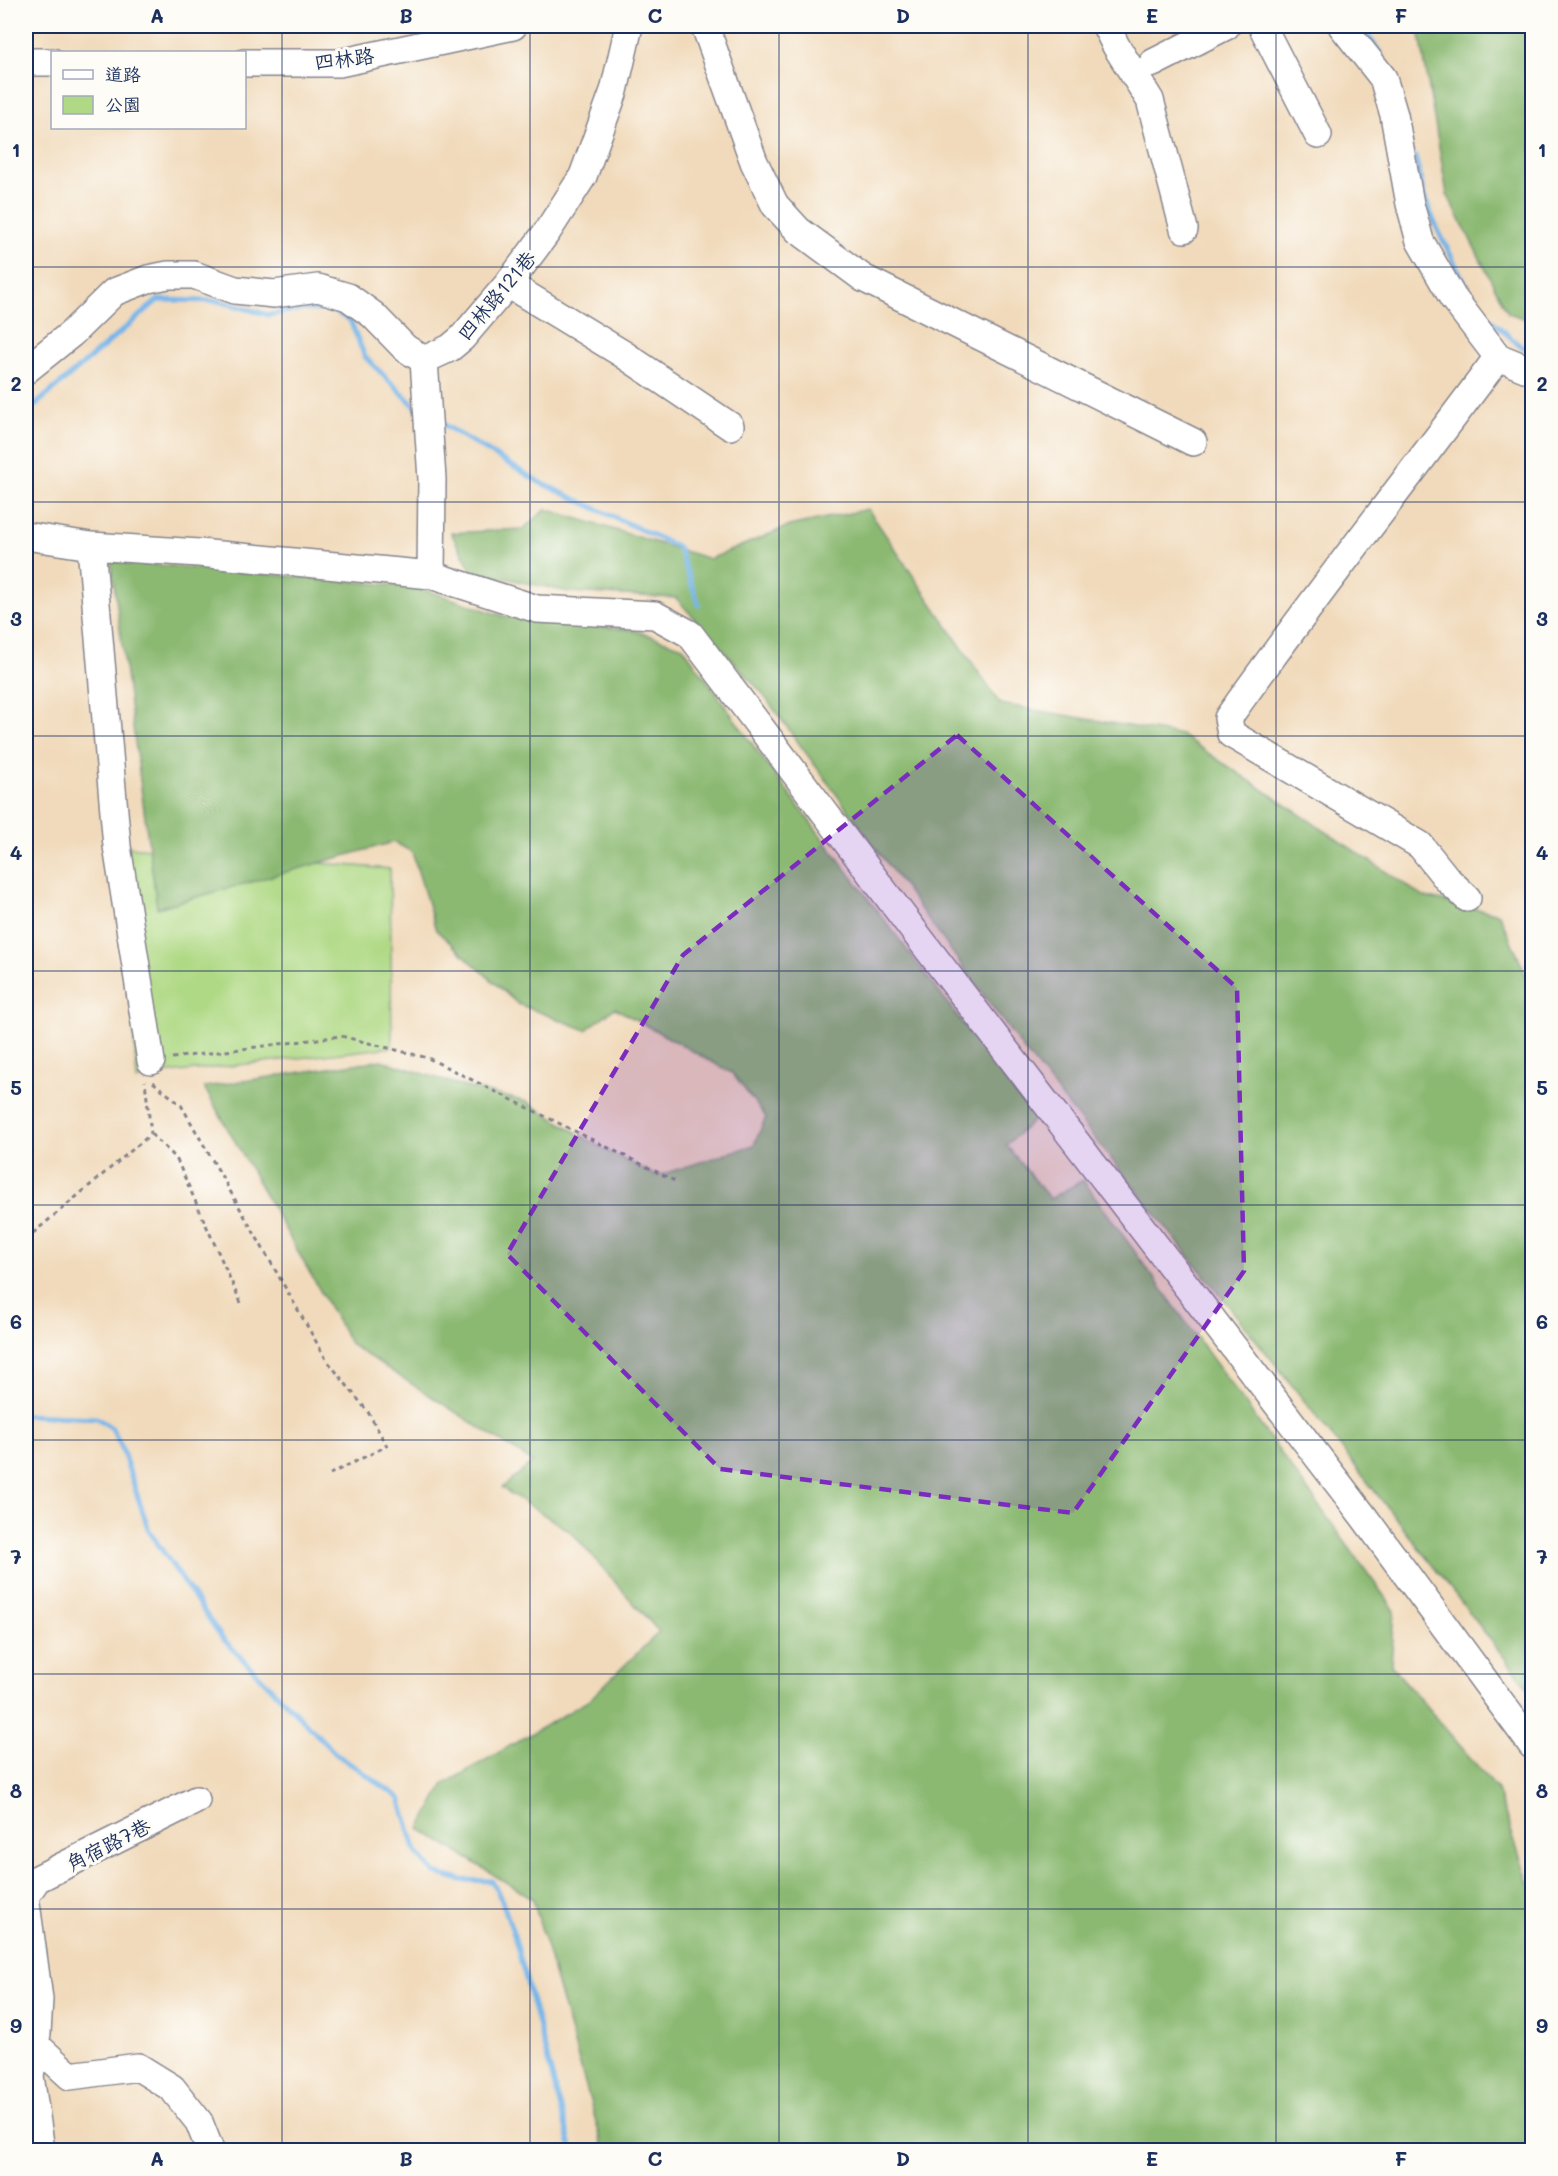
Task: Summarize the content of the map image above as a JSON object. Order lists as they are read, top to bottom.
{
  "streets": {
    "street": ["四林路", "四林路121巷", "角宿路7巷"]
  },
  "legend": ["道路", "公園"],
  "grid": {
    "columns": [
      "A",
      "B",
      "C",
      "D",
      "E",
      "F"
    ],
    "rows": [
      "1",
      "2",
      "3",
      "4",
      "5",
      "6",
      "7",
      "8",
      "9"
    ]
  }
}
